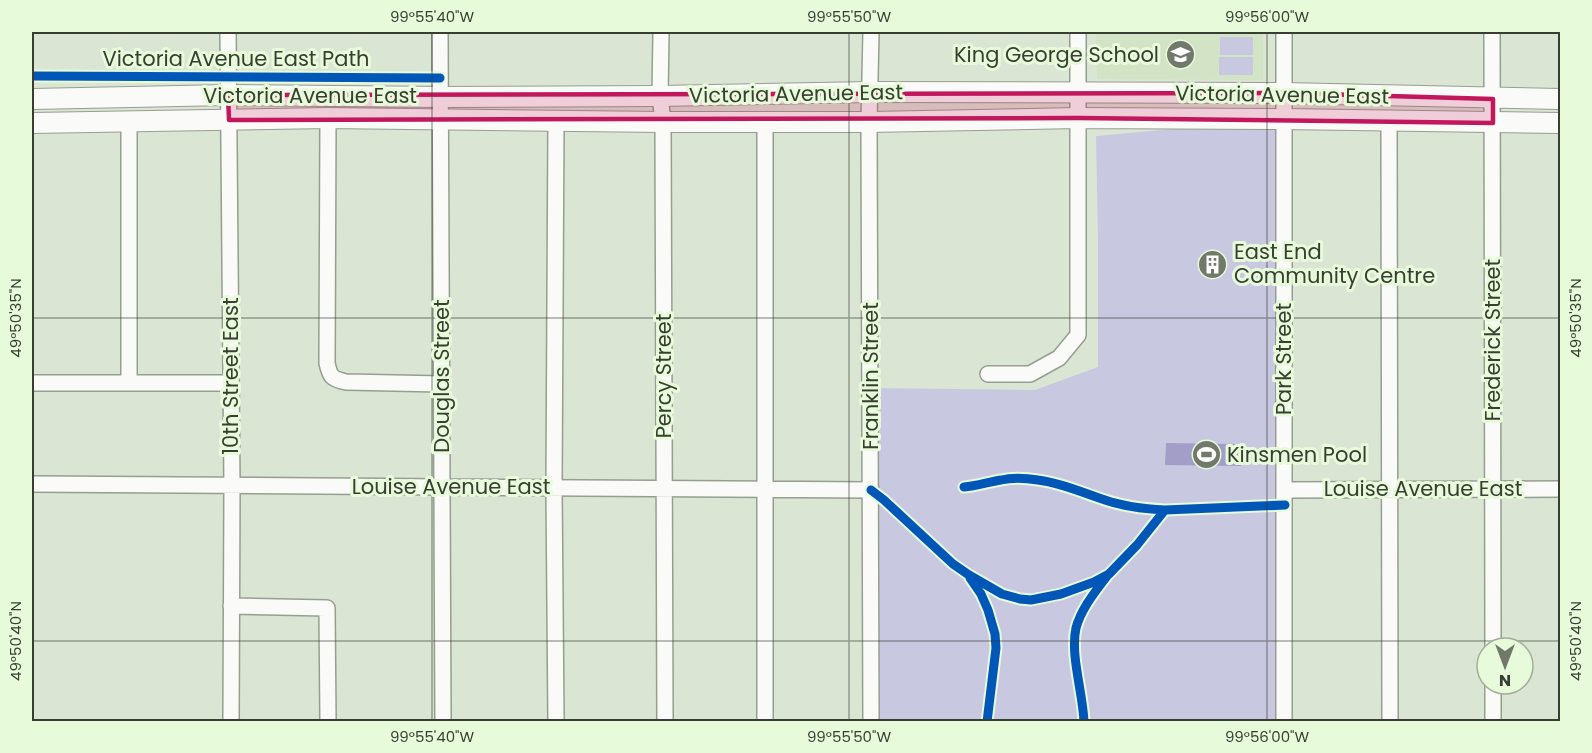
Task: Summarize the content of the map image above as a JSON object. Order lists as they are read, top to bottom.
{
  "streets": {
    "main road": ["Victoria Avenue East"],
    "street": [
      "Frederick Street",
      "Park Street",
      "10th Street East",
      "Douglas Street",
      "Percy Street",
      "Franklin Street",
      "Louise Avenue East"
    ],
    "cycle path": ["Victoria Avenue East Path"]
  },
  "crossings": [
    ["Victoria Avenue East", "Frederick Street"],
    ["Victoria Avenue East", "Park Street"],
    ["Victoria Avenue East", "10th Street East"],
    ["Victoria Avenue East", "Douglas Street"],
    ["Victoria Avenue East", "Percy Street"],
    ["Victoria Avenue East", "Franklin Street"],
    ["Frederick Street", "Louise Avenue East"],
    ["Park Street", "Louise Avenue East"],
    ["10th Street East", "Louise Avenue East"],
    ["Douglas Street", "Louise Avenue East"],
    ["Percy Street", "Louise Avenue East"],
    ["Franklin Street", "Louise Avenue East"]
  ],
  "places": {
    "school or university": ["King George School"],
    "building": ["East End Community Centre"],
    "sports": ["Kinsmen Pool"]
  },
  "north": "bottom",
  "coordinates": [
    "99°55'40\"W",
    "99°55'50\"W",
    "99°56'00\"W",
    "49°50'35\"N",
    "49°50'40\"N"
  ]
}
